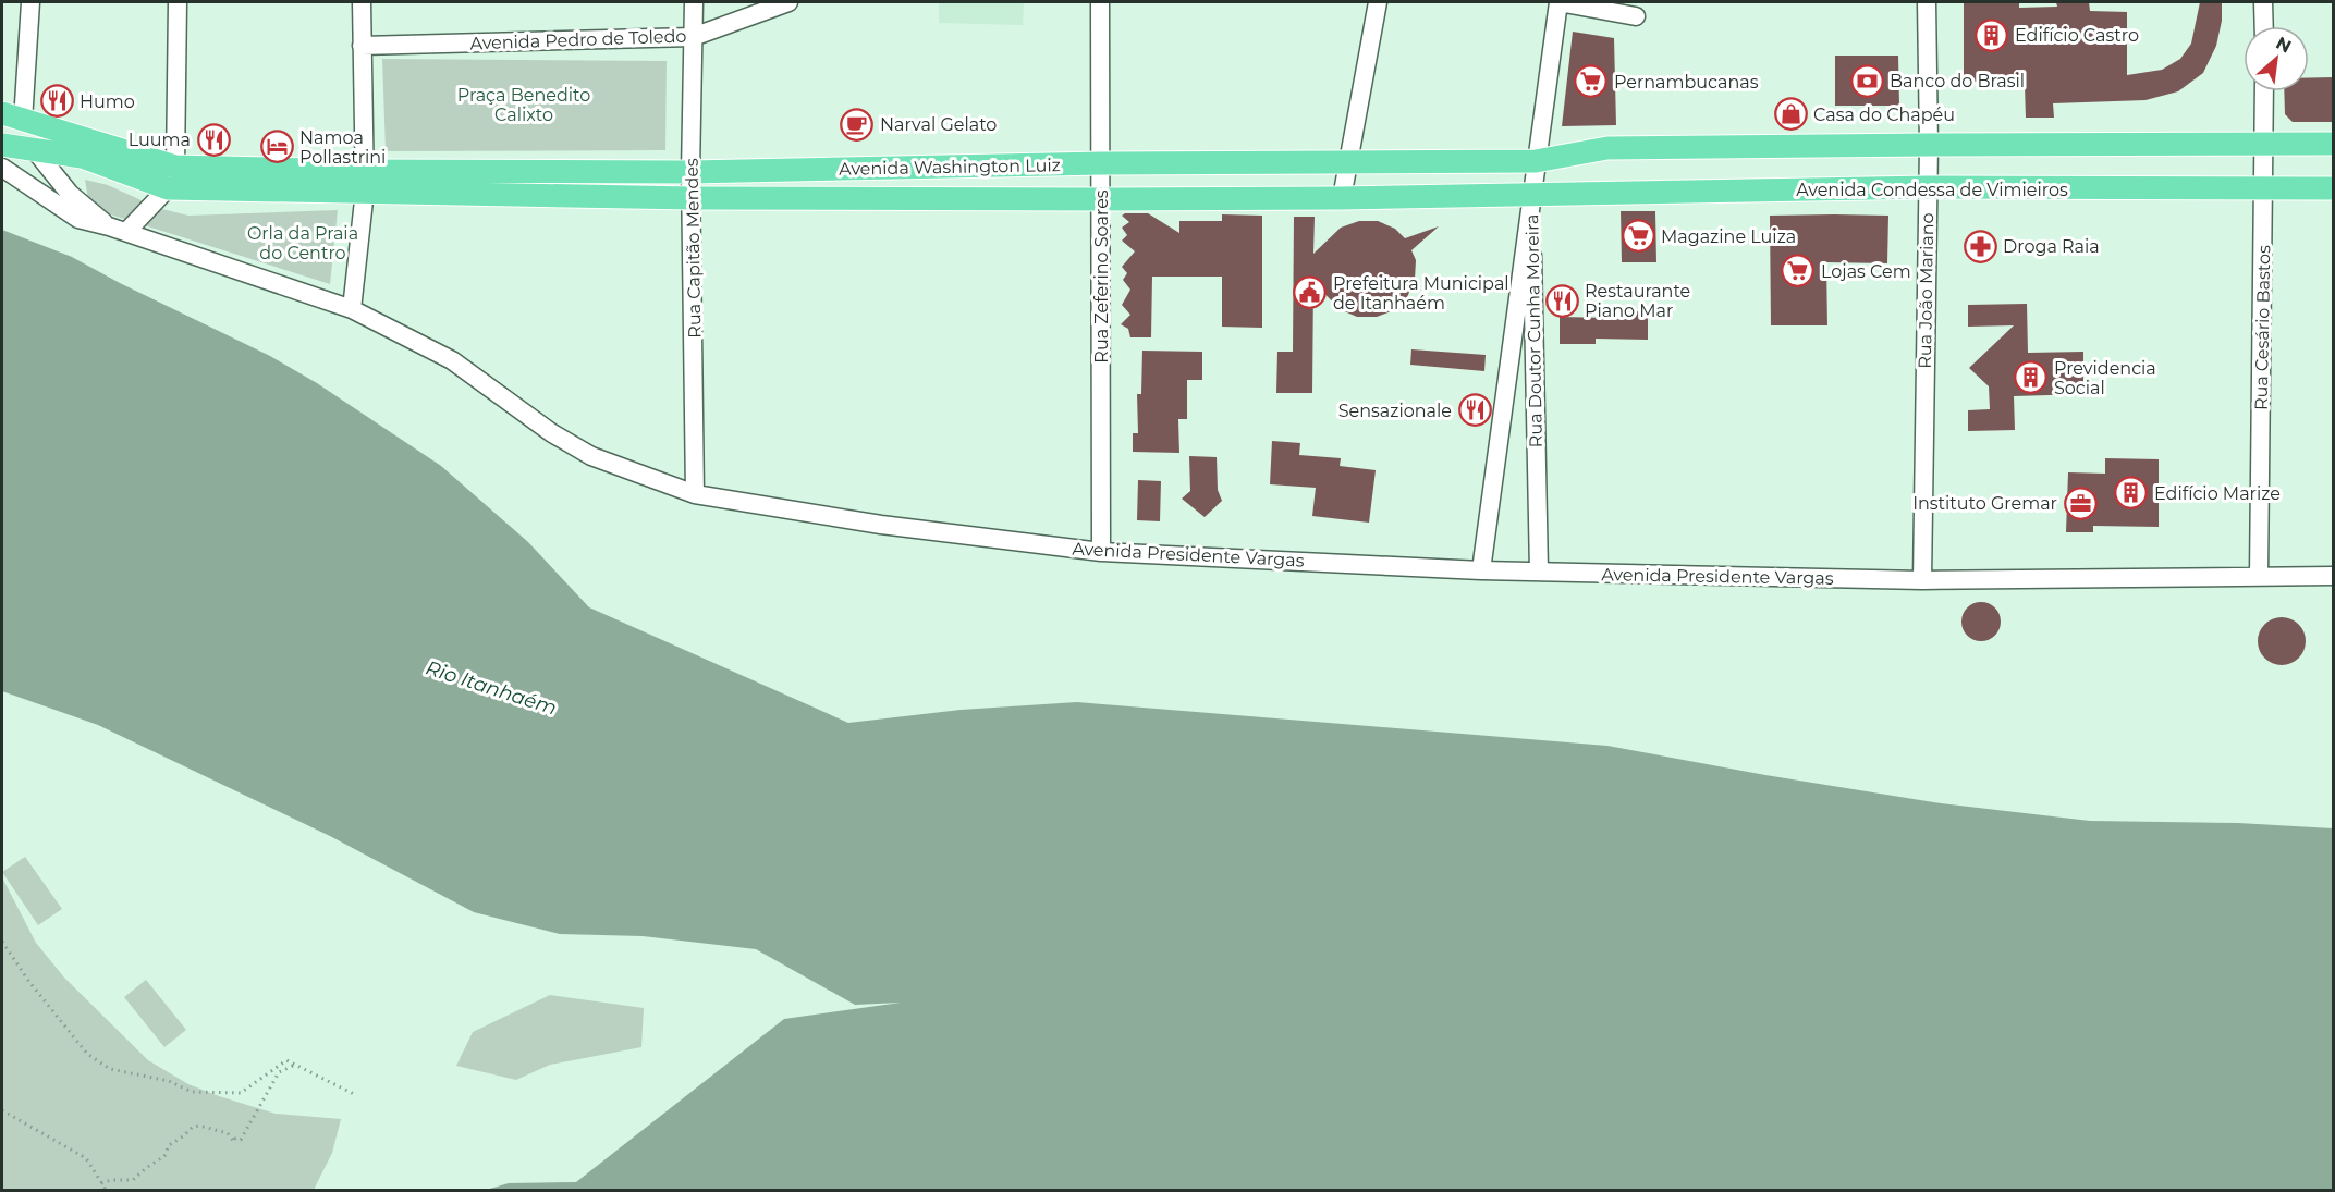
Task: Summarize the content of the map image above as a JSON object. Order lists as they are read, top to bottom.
{
  "streets": {
    "main road": ["Avenida Washington Luiz", "Avenida Condessa de Vimieiros"],
    "street": [
      "Avenida Pedro de Toledo",
      "Rua Capitão Mendes",
      "Rua Zeferino Soares",
      "Rua João Mariano",
      "Rua Cesário Bastos",
      "Rua Doutor Cunha Moreira",
      "Avenida Presidente Vargas"
    ]
  },
  "crossings": [
    ["Avenida Pedro de Toledo", "Rua Capitão Mendes"],
    ["Avenida Washington Luiz", "Avenida Condessa de Vimieiros"],
    ["Avenida Washington Luiz", "Rua Capitão Mendes"],
    ["Avenida Washington Luiz", "Rua Zeferino Soares"],
    ["Avenida Washington Luiz", "Rua Doutor Cunha Moreira"],
    ["Avenida Condessa de Vimieiros", "Rua João Mariano"],
    ["Avenida Condessa de Vimieiros", "Rua Cesário Bastos"],
    ["Avenida Condessa de Vimieiros", "Rua Doutor Cunha Moreira"],
    ["Rua Capitão Mendes", "Avenida Presidente Vargas"],
    ["Rua Zeferino Soares", "Avenida Presidente Vargas"],
    ["Rua João Mariano", "Avenida Presidente Vargas"],
    ["Rua Cesário Bastos", "Avenida Presidente Vargas"],
    ["Rua Doutor Cunha Moreira", "Avenida Presidente Vargas"]
  ],
  "water": ["Rio Itanhaém"],
  "parks": ["Praça Benedito Calixto", "Orla da Praia do Centro"],
  "places": {
    "building": ["Edifício Castro", "Previdencia Social", "Edifício Marize"],
    "bank": ["Banco do Brasil"],
    "supermarket": ["Pernambucanas", "Magazine Luiza", "Lojas Cem"],
    "restaurant": [
      "Humo",
      "Luuma",
      "Restaurante Piano Mar",
      "Sensazionale"
    ],
    "shop": ["Casa do Chapéu"],
    "cafe": ["Narval Gelato"],
    "hotel": ["Namoa Pollastrini"],
    "pharmacy": ["Droga Raia"],
    "public building": ["Prefeitura Municipal de Itanhaém"],
    "office": ["Instituto Gremar"]
  },
  "north": "top right"
}
